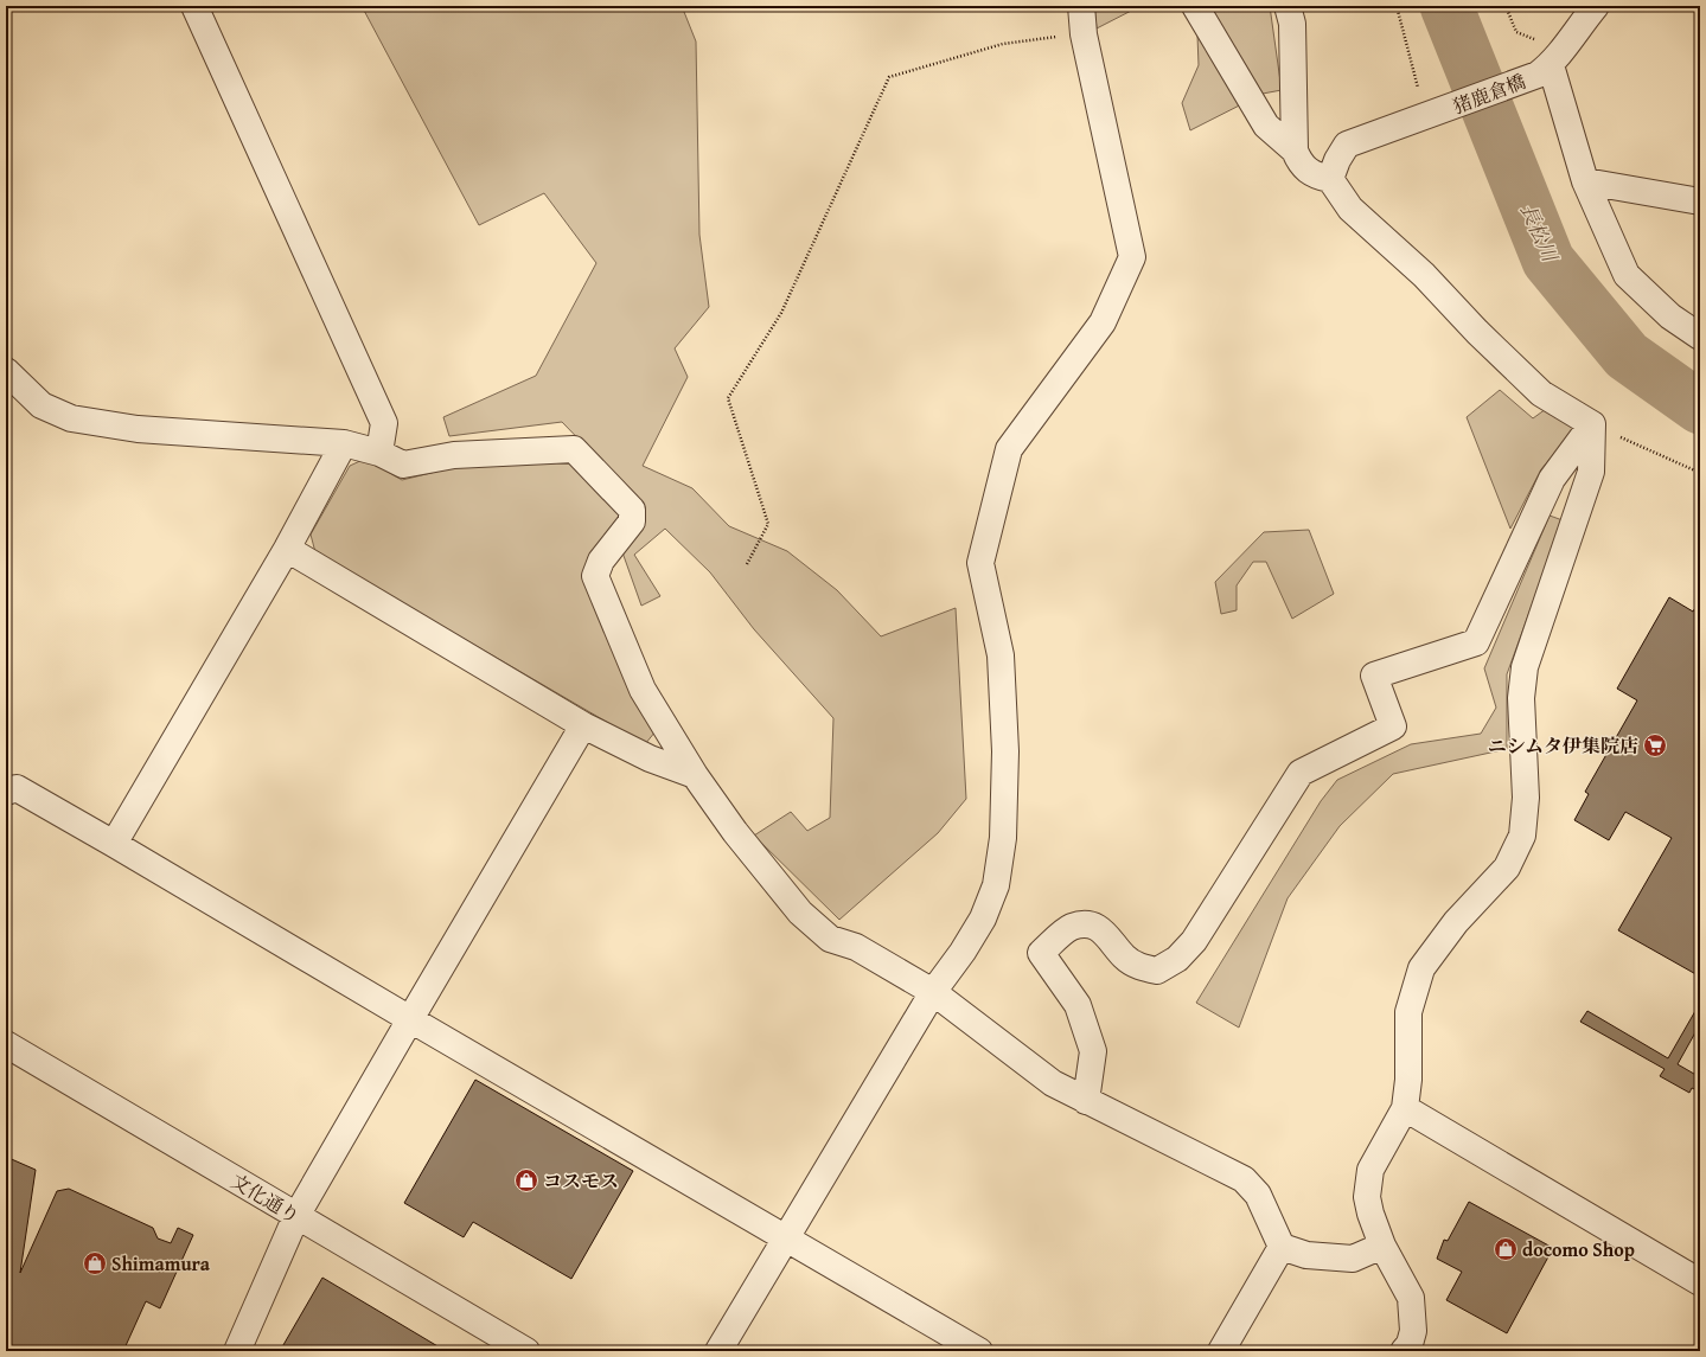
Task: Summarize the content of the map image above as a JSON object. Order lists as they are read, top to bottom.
{
  "streets": {
    "street": ["猪鹿倉橋", "文化通り"]
  },
  "water": ["長松川"],
  "places": {
    "supermarket": ["ニシムタ伊集院店"],
    "shop": ["コスモス", "docomo Shop", "Shimamura"]
  }
}
